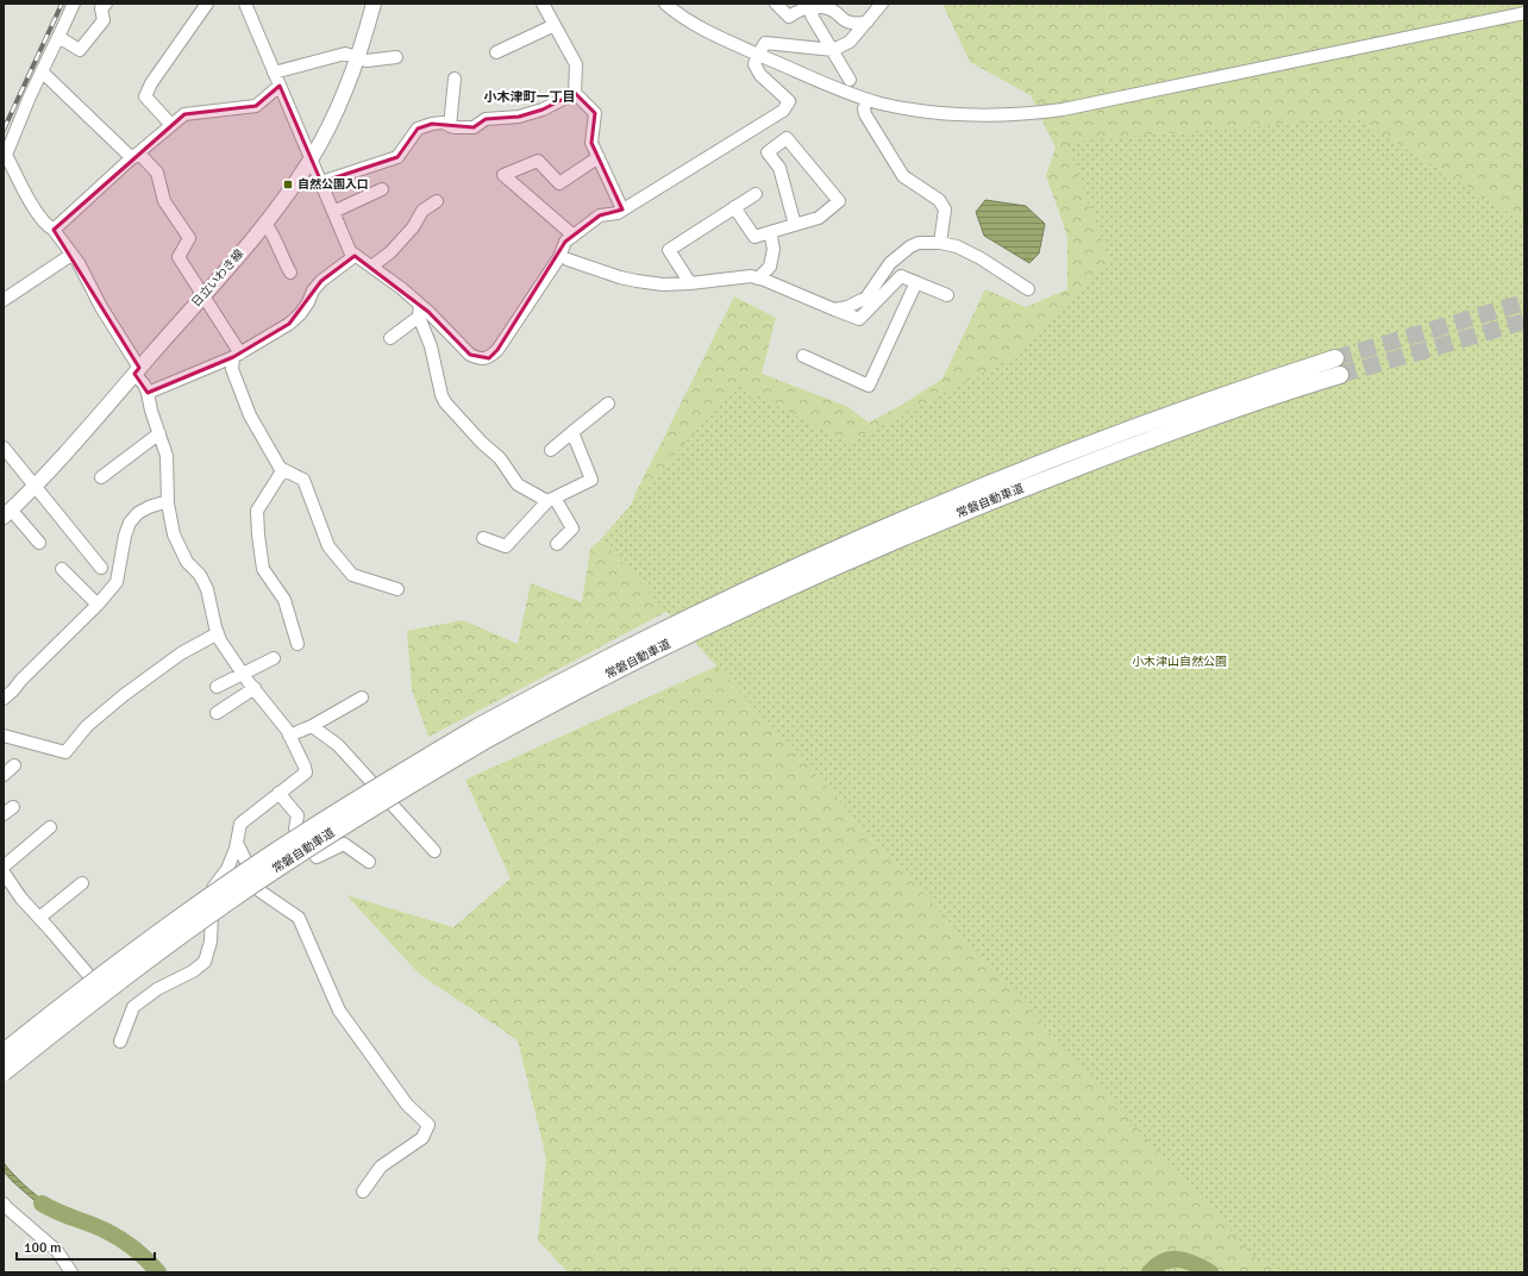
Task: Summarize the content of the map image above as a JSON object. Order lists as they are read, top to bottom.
{
  "streets": {
    "highway": ["常磐自動車道"],
    "main road": ["日立いわき線"]
  },
  "districts": ["小木津町一丁目"],
  "parks": ["小木津山自然公園"],
  "places": {
    "transit": ["自然公園入口"]
  },
  "scale_bar": "100 m"
}
